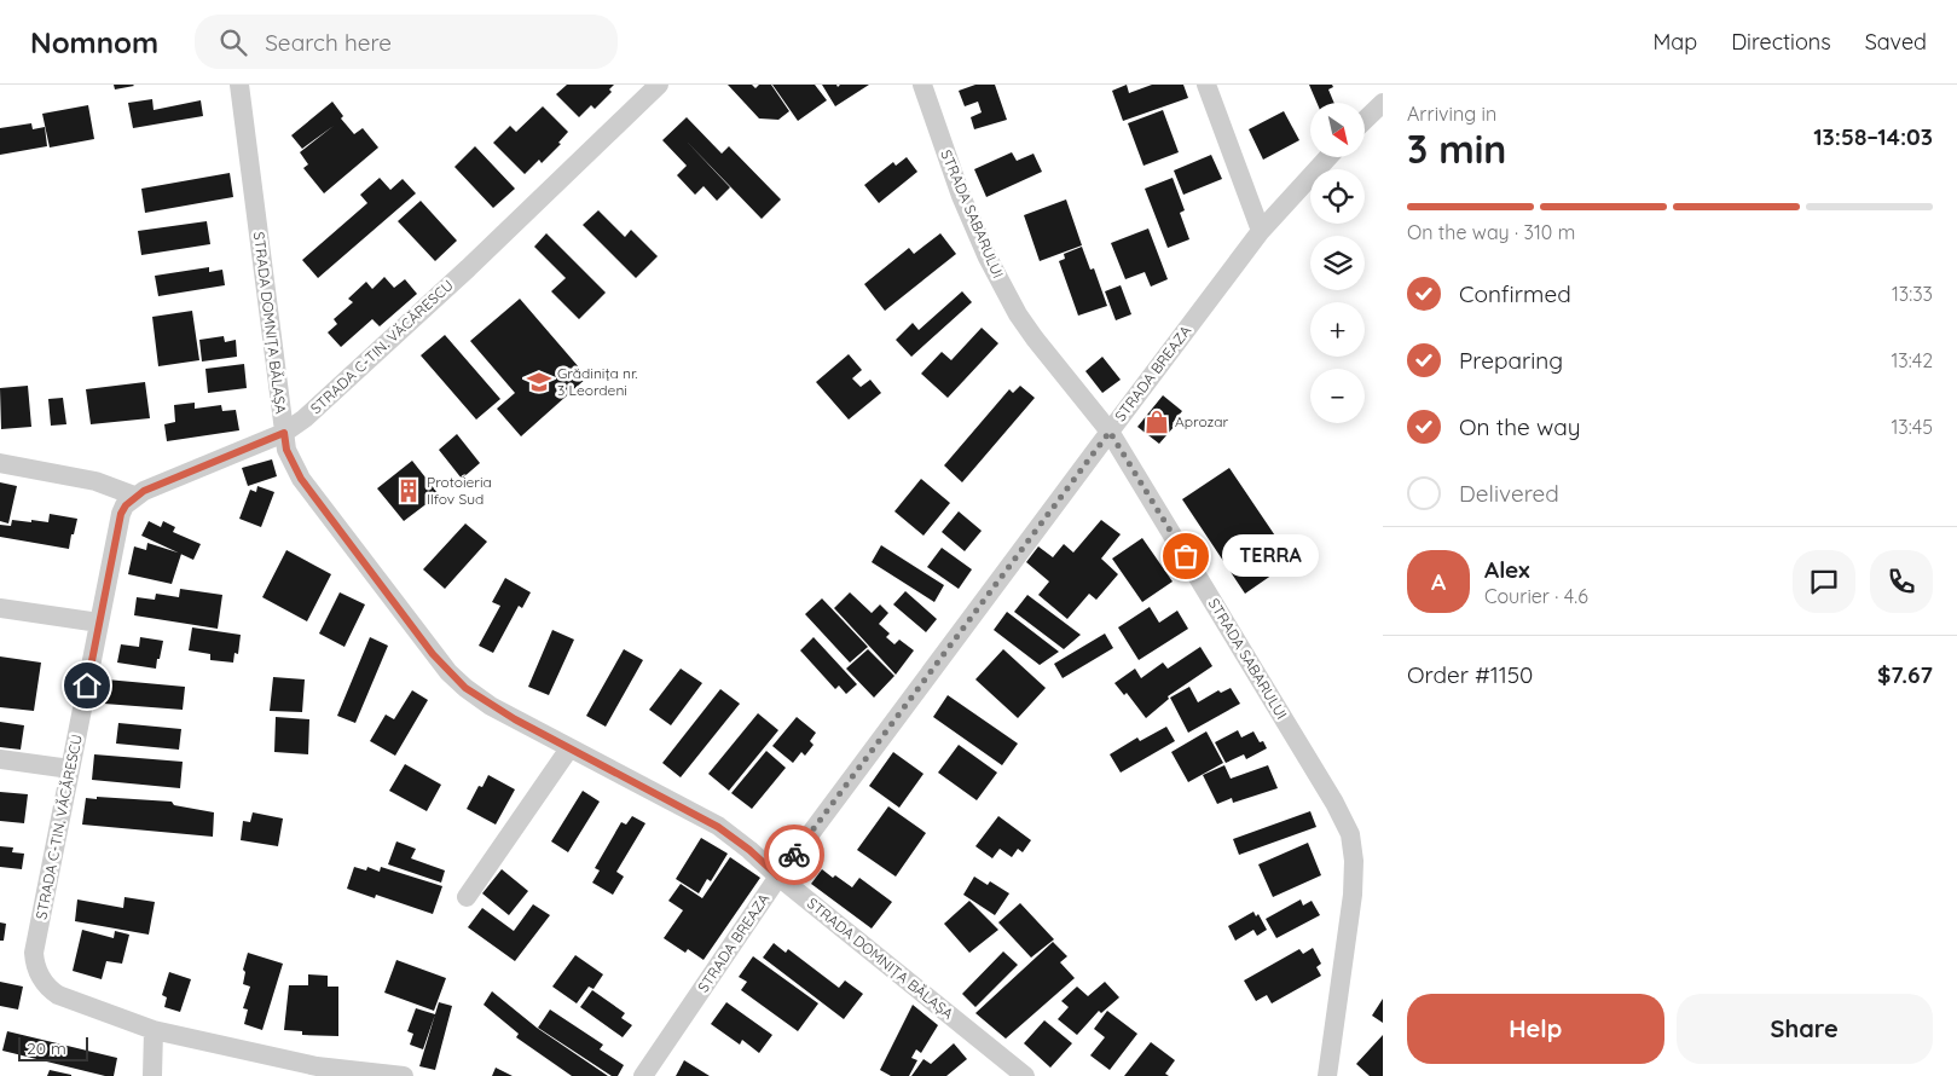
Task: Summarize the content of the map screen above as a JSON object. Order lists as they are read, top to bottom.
{
  "streets": {
    "street": [
      "STRADA SABARULUI",
      "STRADA DOMNIȚA BĂLAȘA",
      "STRADA C-TIN. VĂCĂRESCU",
      "STRADA BREAZA"
    ]
  },
  "crossings": [
    ["STRADA SABARULUI", "STRADA BREAZA"],
    ["STRADA DOMNIȚA BĂLAȘA", "STRADA C-TIN. VĂCĂRESCU"],
    ["STRADA DOMNIȚA BĂLAȘA", "STRADA BREAZA"]
  ],
  "places": {
    "school or university": ["Grădinița nr. 3 Leordeni"],
    "shop": ["Aprozar"],
    "building": ["Protoieria Ilfov Sud"],
    "other": ["TERRA"]
  },
  "scale_bar": "20 m",
  "north": "bottom right",
  "page": {
    "header": "Nomnom",
    "search": "Search here",
    "nav": ["Map", "Directions", "Saved"],
    "heading": ["3 min", "Arriving in", "13:58–14:03"],
    "panel": [
      "Alex",
      "Courier · 4.6",
      "Order #1150",
      "$7.67"
    ],
    "map_buttons": ["+", "−"],
    "bar": "On the way · 310 m",
    "list": [
      ["Confirmed", "13:33"],
      ["Preparing", "13:42"],
      ["On the way", "13:45"],
      "Delivered"
    ],
    "bubble": "TERRA",
    "round": "A",
    "buttons": ["Help", "Share"],
    "scale": "20 m"
  }
}
